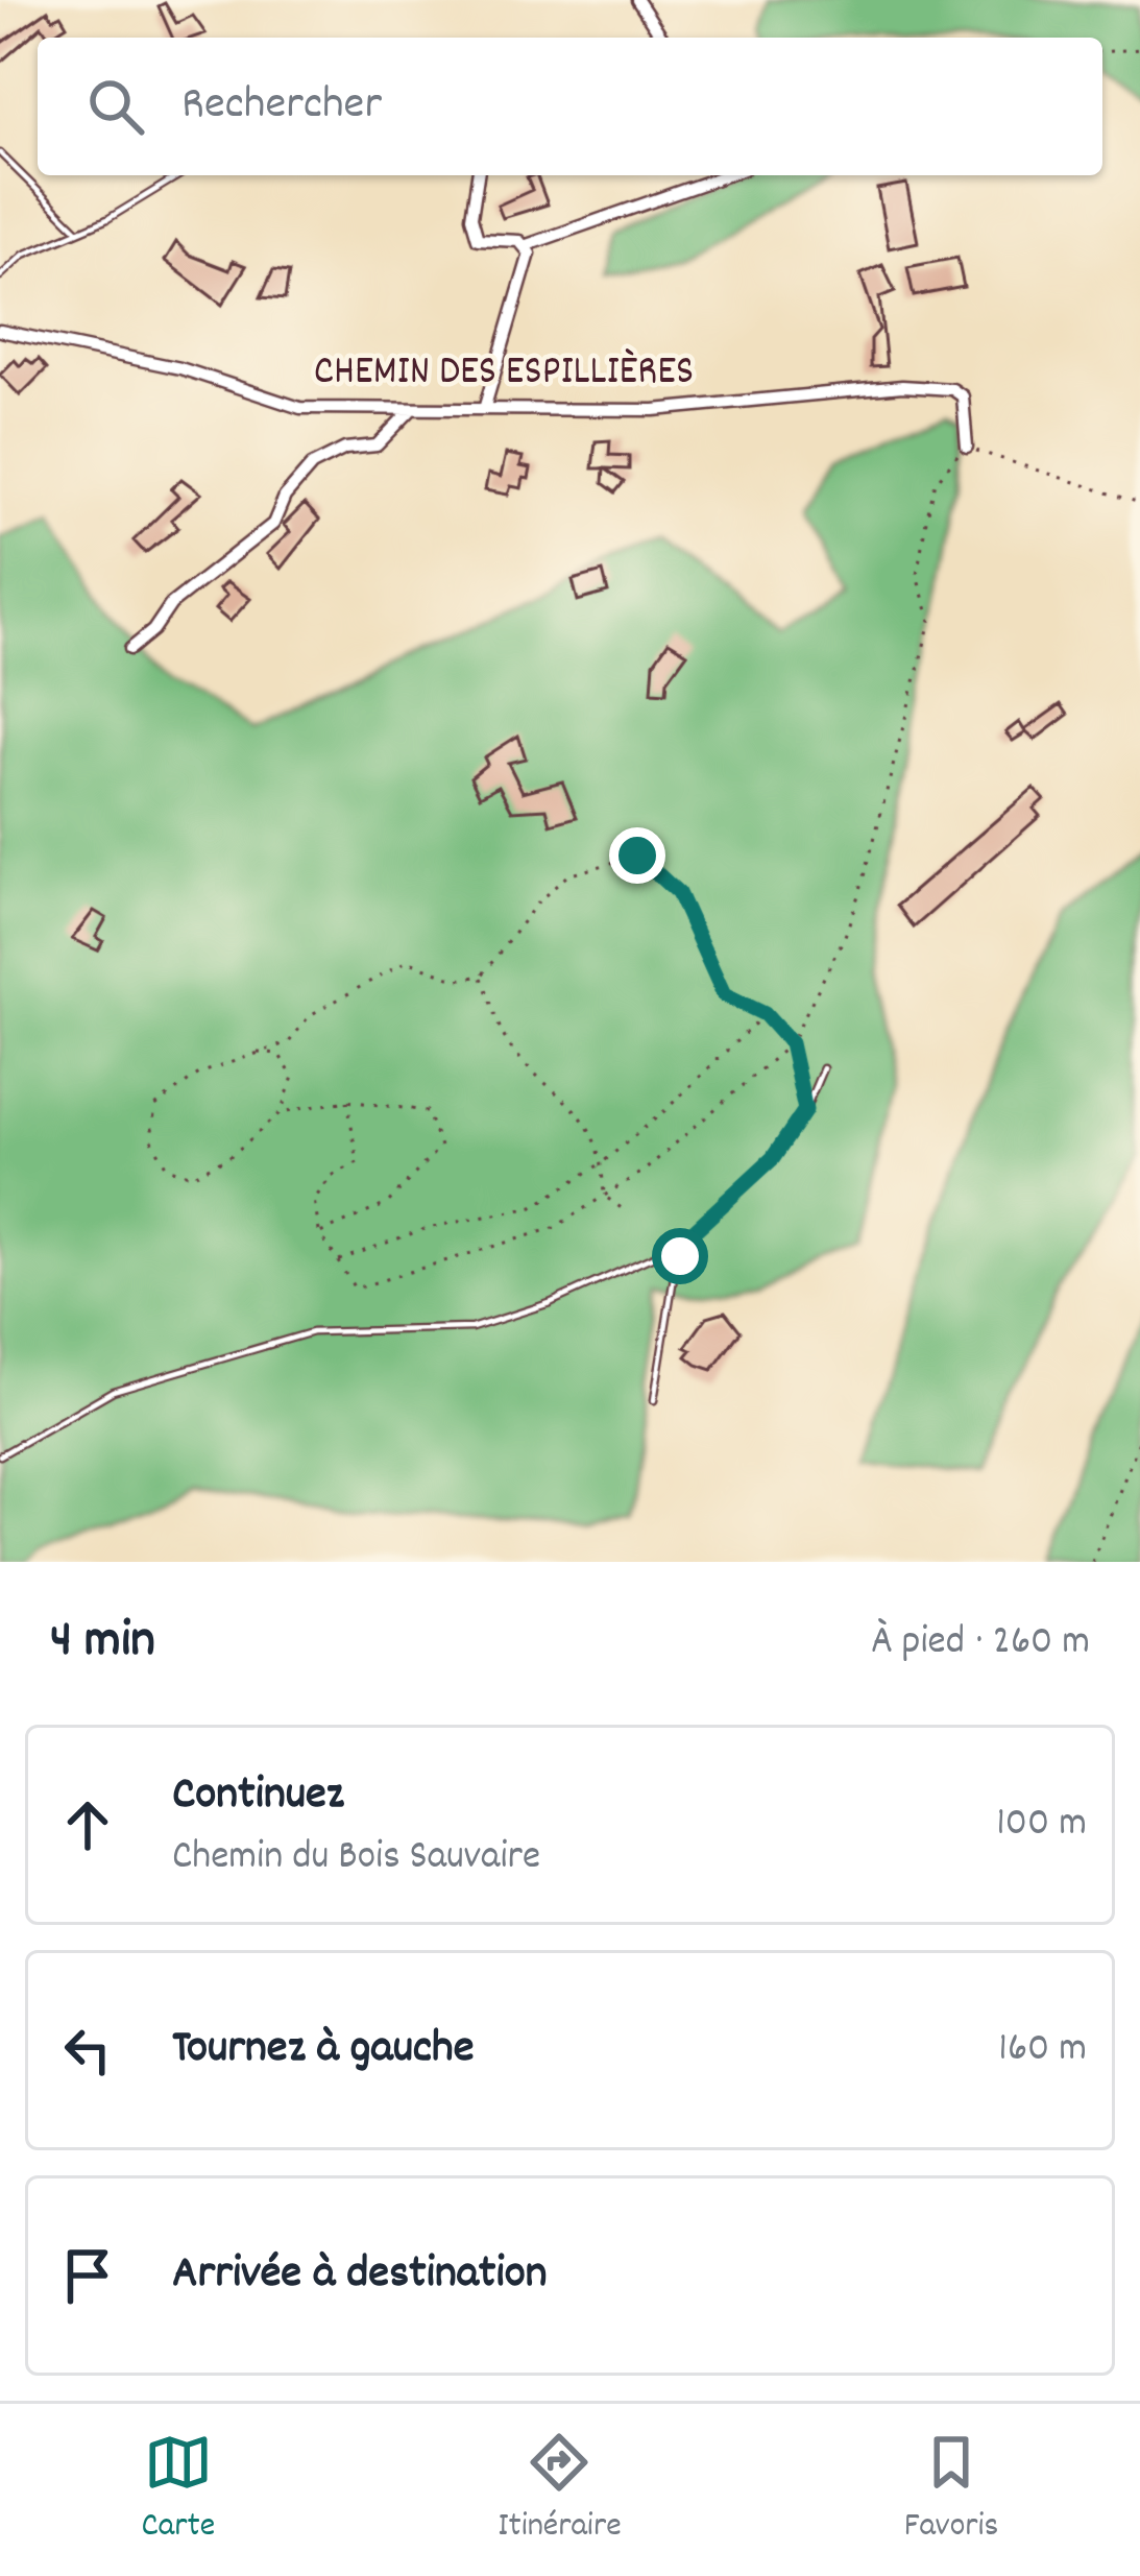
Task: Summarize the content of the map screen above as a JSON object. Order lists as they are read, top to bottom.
{
  "streets": {
    "street": ["CHEMIN DES ESPILLIÈRES"]
  },
  "page": {
    "search": "Rechercher",
    "heading": ["4 min", "À pied · 260 m"],
    "list": [
      ["Continuez", "Chemin du Bois Sauvaire", "100 m"],
      ["Tournez à gauche", "160 m"],
      "Arrivée à destination"
    ],
    "nav": ["Carte", "Itinéraire", "Favoris"]
  }
}
